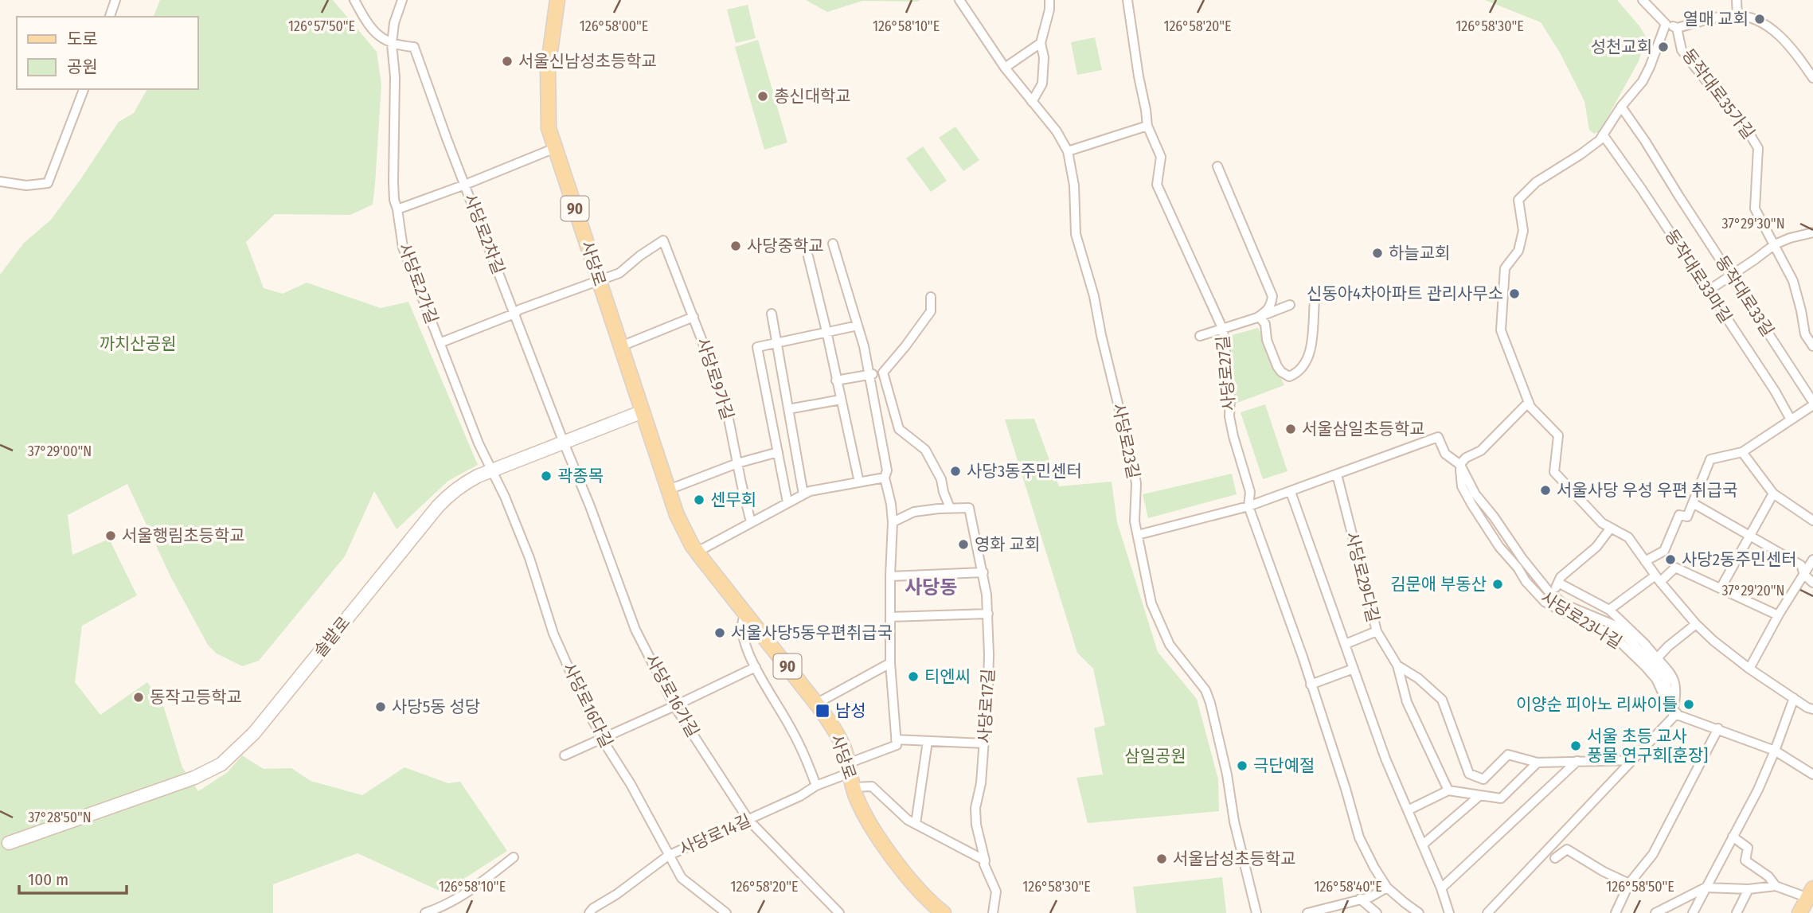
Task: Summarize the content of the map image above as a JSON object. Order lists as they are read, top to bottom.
{
  "streets": {
    "main road": ["90", "사당로"],
    "street": [
      "동작대로35가길",
      "사당로2차길",
      "동작대로33마길",
      "사당로2가길",
      "동작대로33길",
      "사당로27길",
      "사당로9가길",
      "사당로23길",
      "사당로29다길",
      "사당로23나길",
      "솔밭로",
      "사당로16가길",
      "사당로16다길",
      "사당로17길",
      "사당로14길"
    ]
  },
  "crossings": [
    ["사당로2차길", "사당로2가길"],
    ["사당로2차길", "솔밭로"],
    ["사당로2차길", "사당로16가길"],
    ["사당로", "사당로9가길"],
    ["사당로", "솔밭로"],
    ["사당로", "사당로14길"],
    ["사당로2가길", "솔밭로"],
    ["사당로2가길", "사당로16다길"],
    ["사당로27길", "사당로23나길"],
    ["사당로23길", "사당로23나길"],
    ["사당로29다길", "사당로23나길"],
    ["솔밭로", "사당로16가길"],
    ["솔밭로", "사당로16다길"],
    ["사당로16가길", "사당로14길"],
    ["사당로16다길", "사당로14길"]
  ],
  "districts": ["사당동"],
  "parks": ["까치산공원", "삼일공원"],
  "places": {
    "other": [
      "열매 교회",
      "성천교회",
      "서울신남성초등학교",
      "총신대학교",
      "사당중학교",
      "하늘교회",
      "신동아4차아파트 관리사무소",
      "서울삼일초등학교",
      "사당3동주민센터",
      "곽종목",
      "서울사당 우성 우편 취급국",
      "센무회",
      "서울행림초등학교",
      "영화 교회",
      "사당2동주민센터",
      "김문애 부동산",
      "서울사당5동우편취급국",
      "티엔씨",
      "동작고등학교",
      "이양순 피아노 리싸이틀",
      "사당5동 성당",
      "서울 초등 교사 풍물 연구회[훈장]",
      "극단예절",
      "서울남성초등학교"
    ],
    "transit": ["남성"]
  },
  "legend": ["도로", "공원"],
  "scale_bar": "100 m",
  "coordinates": [
    "126°57'50\"E",
    "126°58'00\"E",
    "126°58'10\"E",
    "126°58'20\"E",
    "126°58'30\"E",
    "37°29'30\"N",
    "37°29'00\"N",
    "37°29'20\"N",
    "37°28'50\"N",
    "126°58'40\"E",
    "126°58'50\"E"
  ]
}
